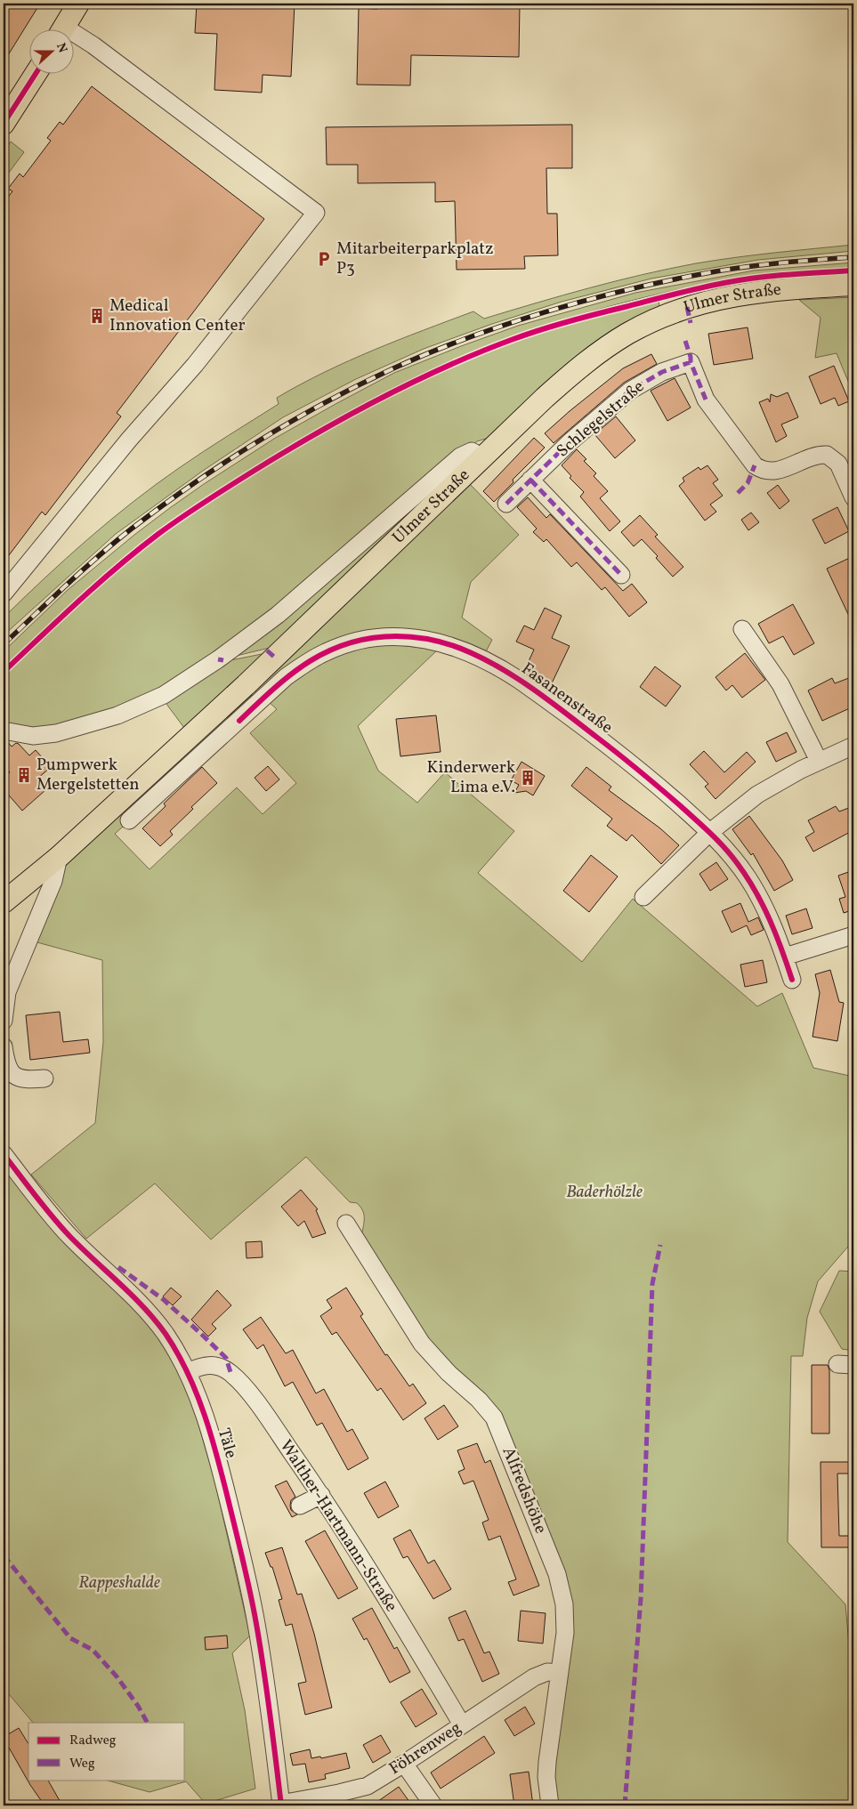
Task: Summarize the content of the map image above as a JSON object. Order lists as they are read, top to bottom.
{
  "streets": {
    "main road": ["Ulmer Straße"],
    "street": [
      "Schlegelstraße",
      "Fasanenstraße",
      "Täle",
      "Alfredshöhe",
      "Walther-Hartmann-Straße",
      "Föhrenweg"
    ]
  },
  "crossings": [
    ["Täle", "Walther-Hartmann-Straße"],
    ["Täle", "Föhrenweg"],
    ["Alfredshöhe", "Föhrenweg"],
    ["Walther-Hartmann-Straße", "Föhrenweg"]
  ],
  "parks": ["Baderhölzle", "Rappeshalde"],
  "places": {
    "parking": ["Mitarbeiterparkplatz P3"],
    "building": ["Medical Innovation Center", "Pumpwerk Mergelstetten", "Kinderwerk Lima e.V."]
  },
  "legend": ["Radweg", "Weg"],
  "north": "right"
}
